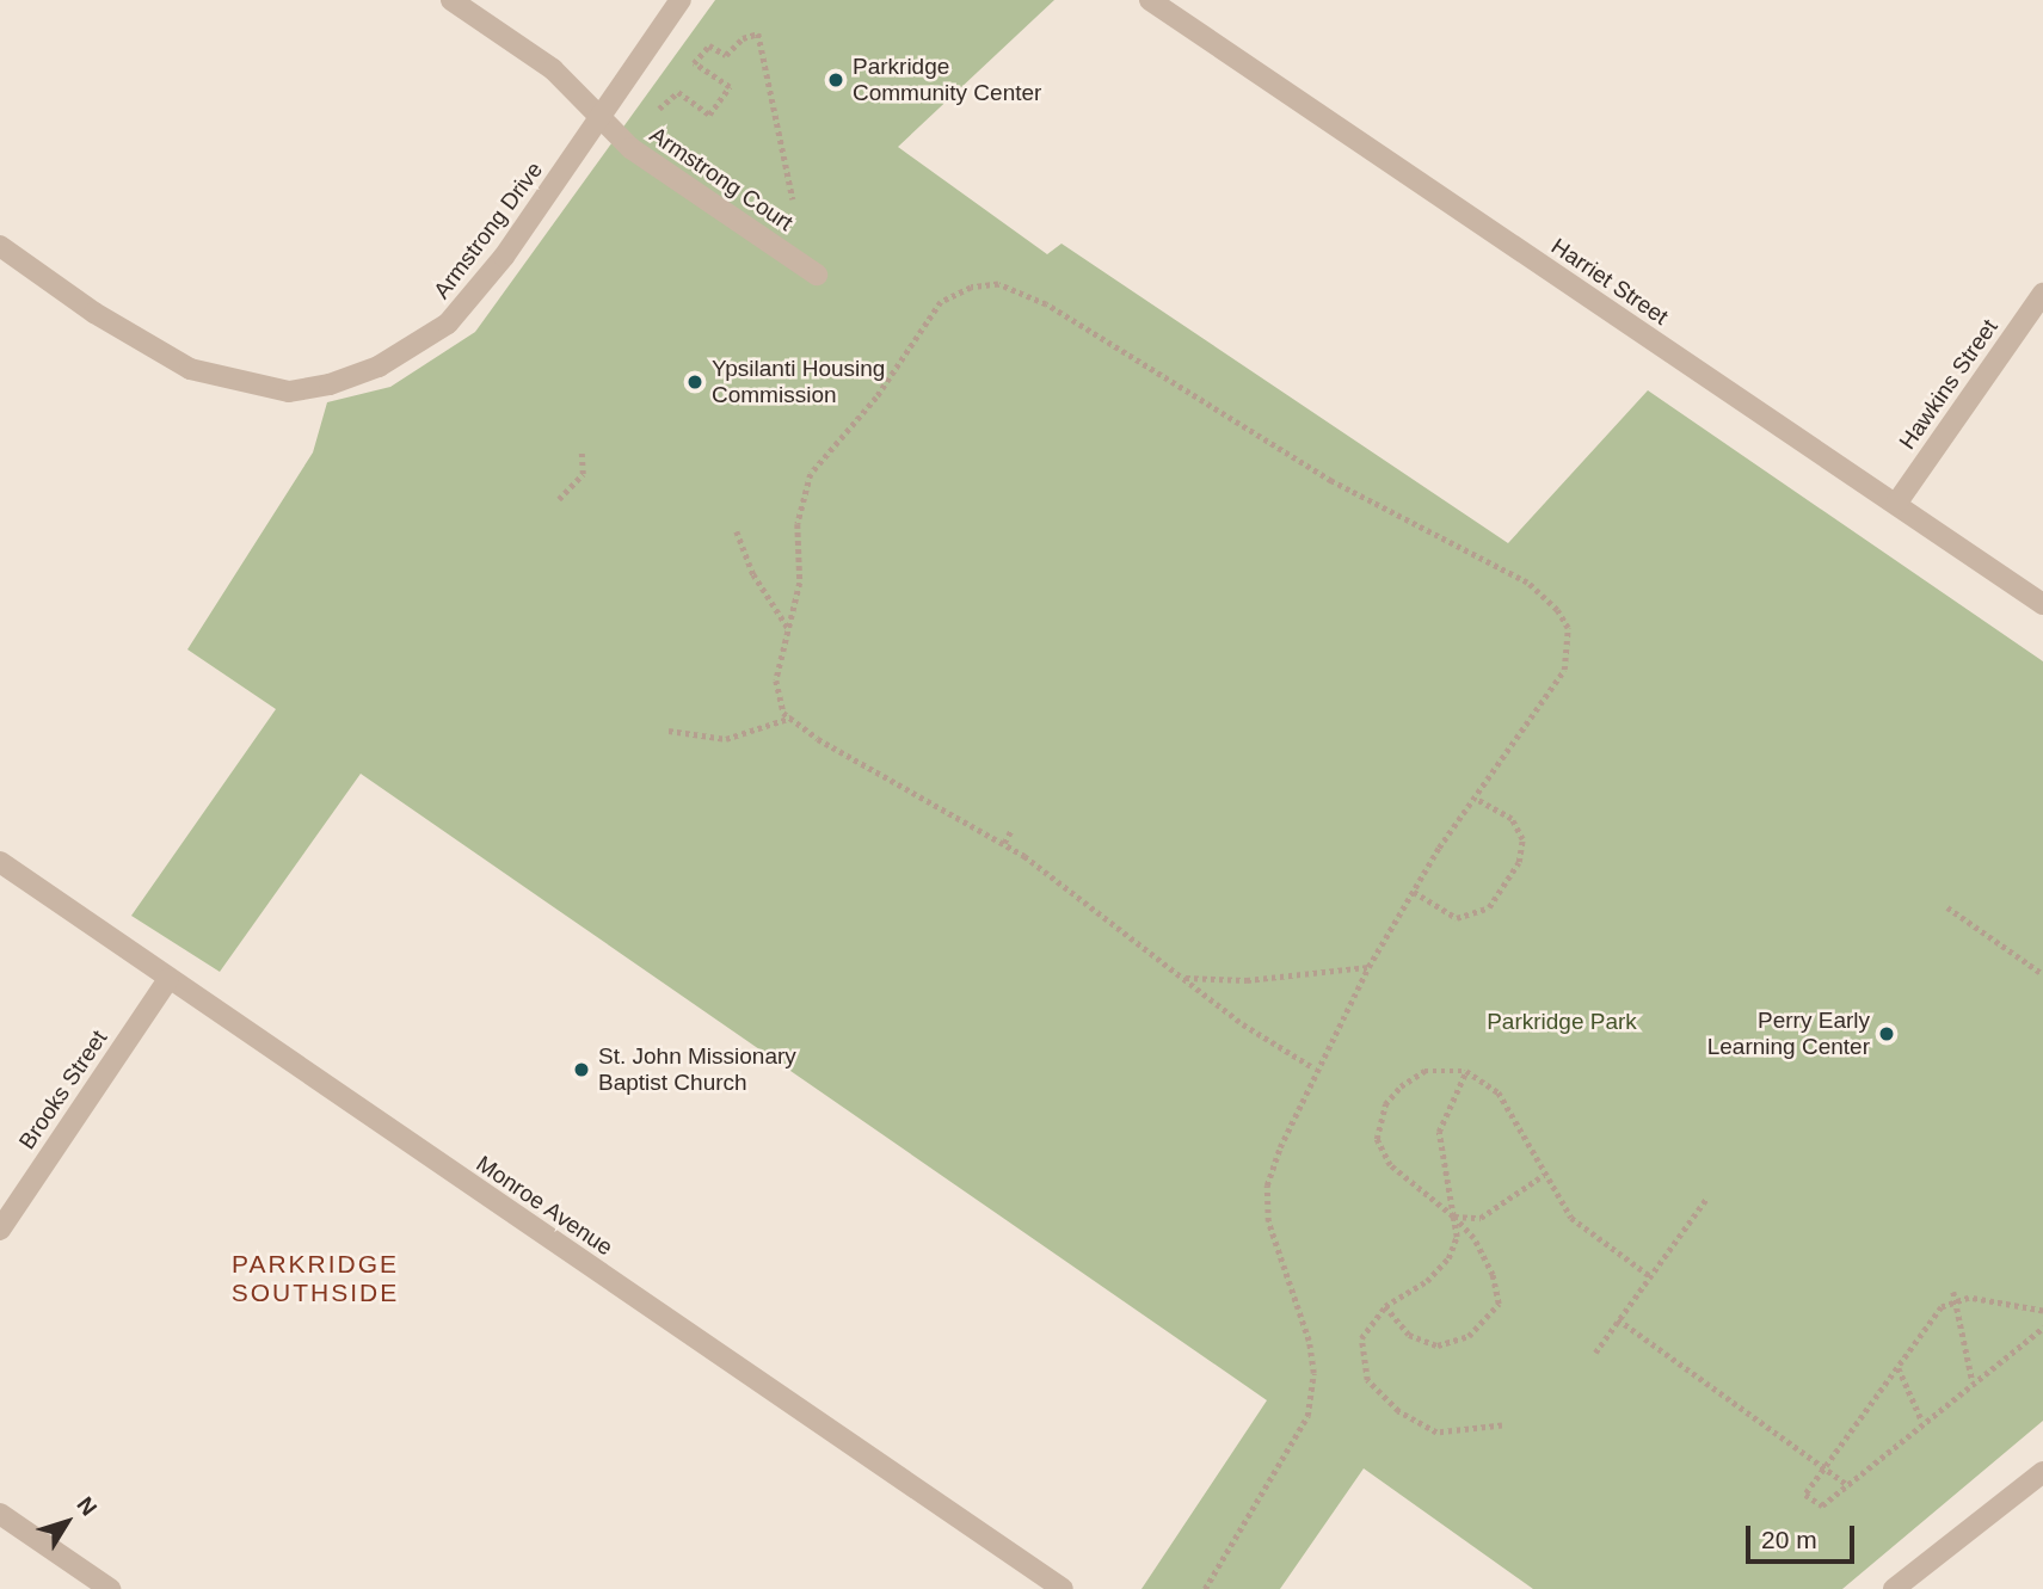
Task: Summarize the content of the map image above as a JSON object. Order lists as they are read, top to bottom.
{
  "streets": {
    "street": [
      "Armstrong Court",
      "Armstrong Drive",
      "Harriet Street",
      "Hawkins Street",
      "Brooks Street",
      "Monroe Avenue"
    ]
  },
  "crossings": [
    ["Armstrong Court", "Armstrong Drive"],
    ["Harriet Street", "Hawkins Street"],
    ["Brooks Street", "Monroe Avenue"]
  ],
  "districts": ["PARKRIDGE SOUTHSIDE"],
  "parks": ["Parkridge Park"],
  "places": [
    "Parkridge Community Center",
    "Ypsilanti Housing Commission",
    "Perry Early Learning Center",
    "St. John Missionary Baptist Church"
  ],
  "scale_bar": "20 m",
  "north": "top right"
}
